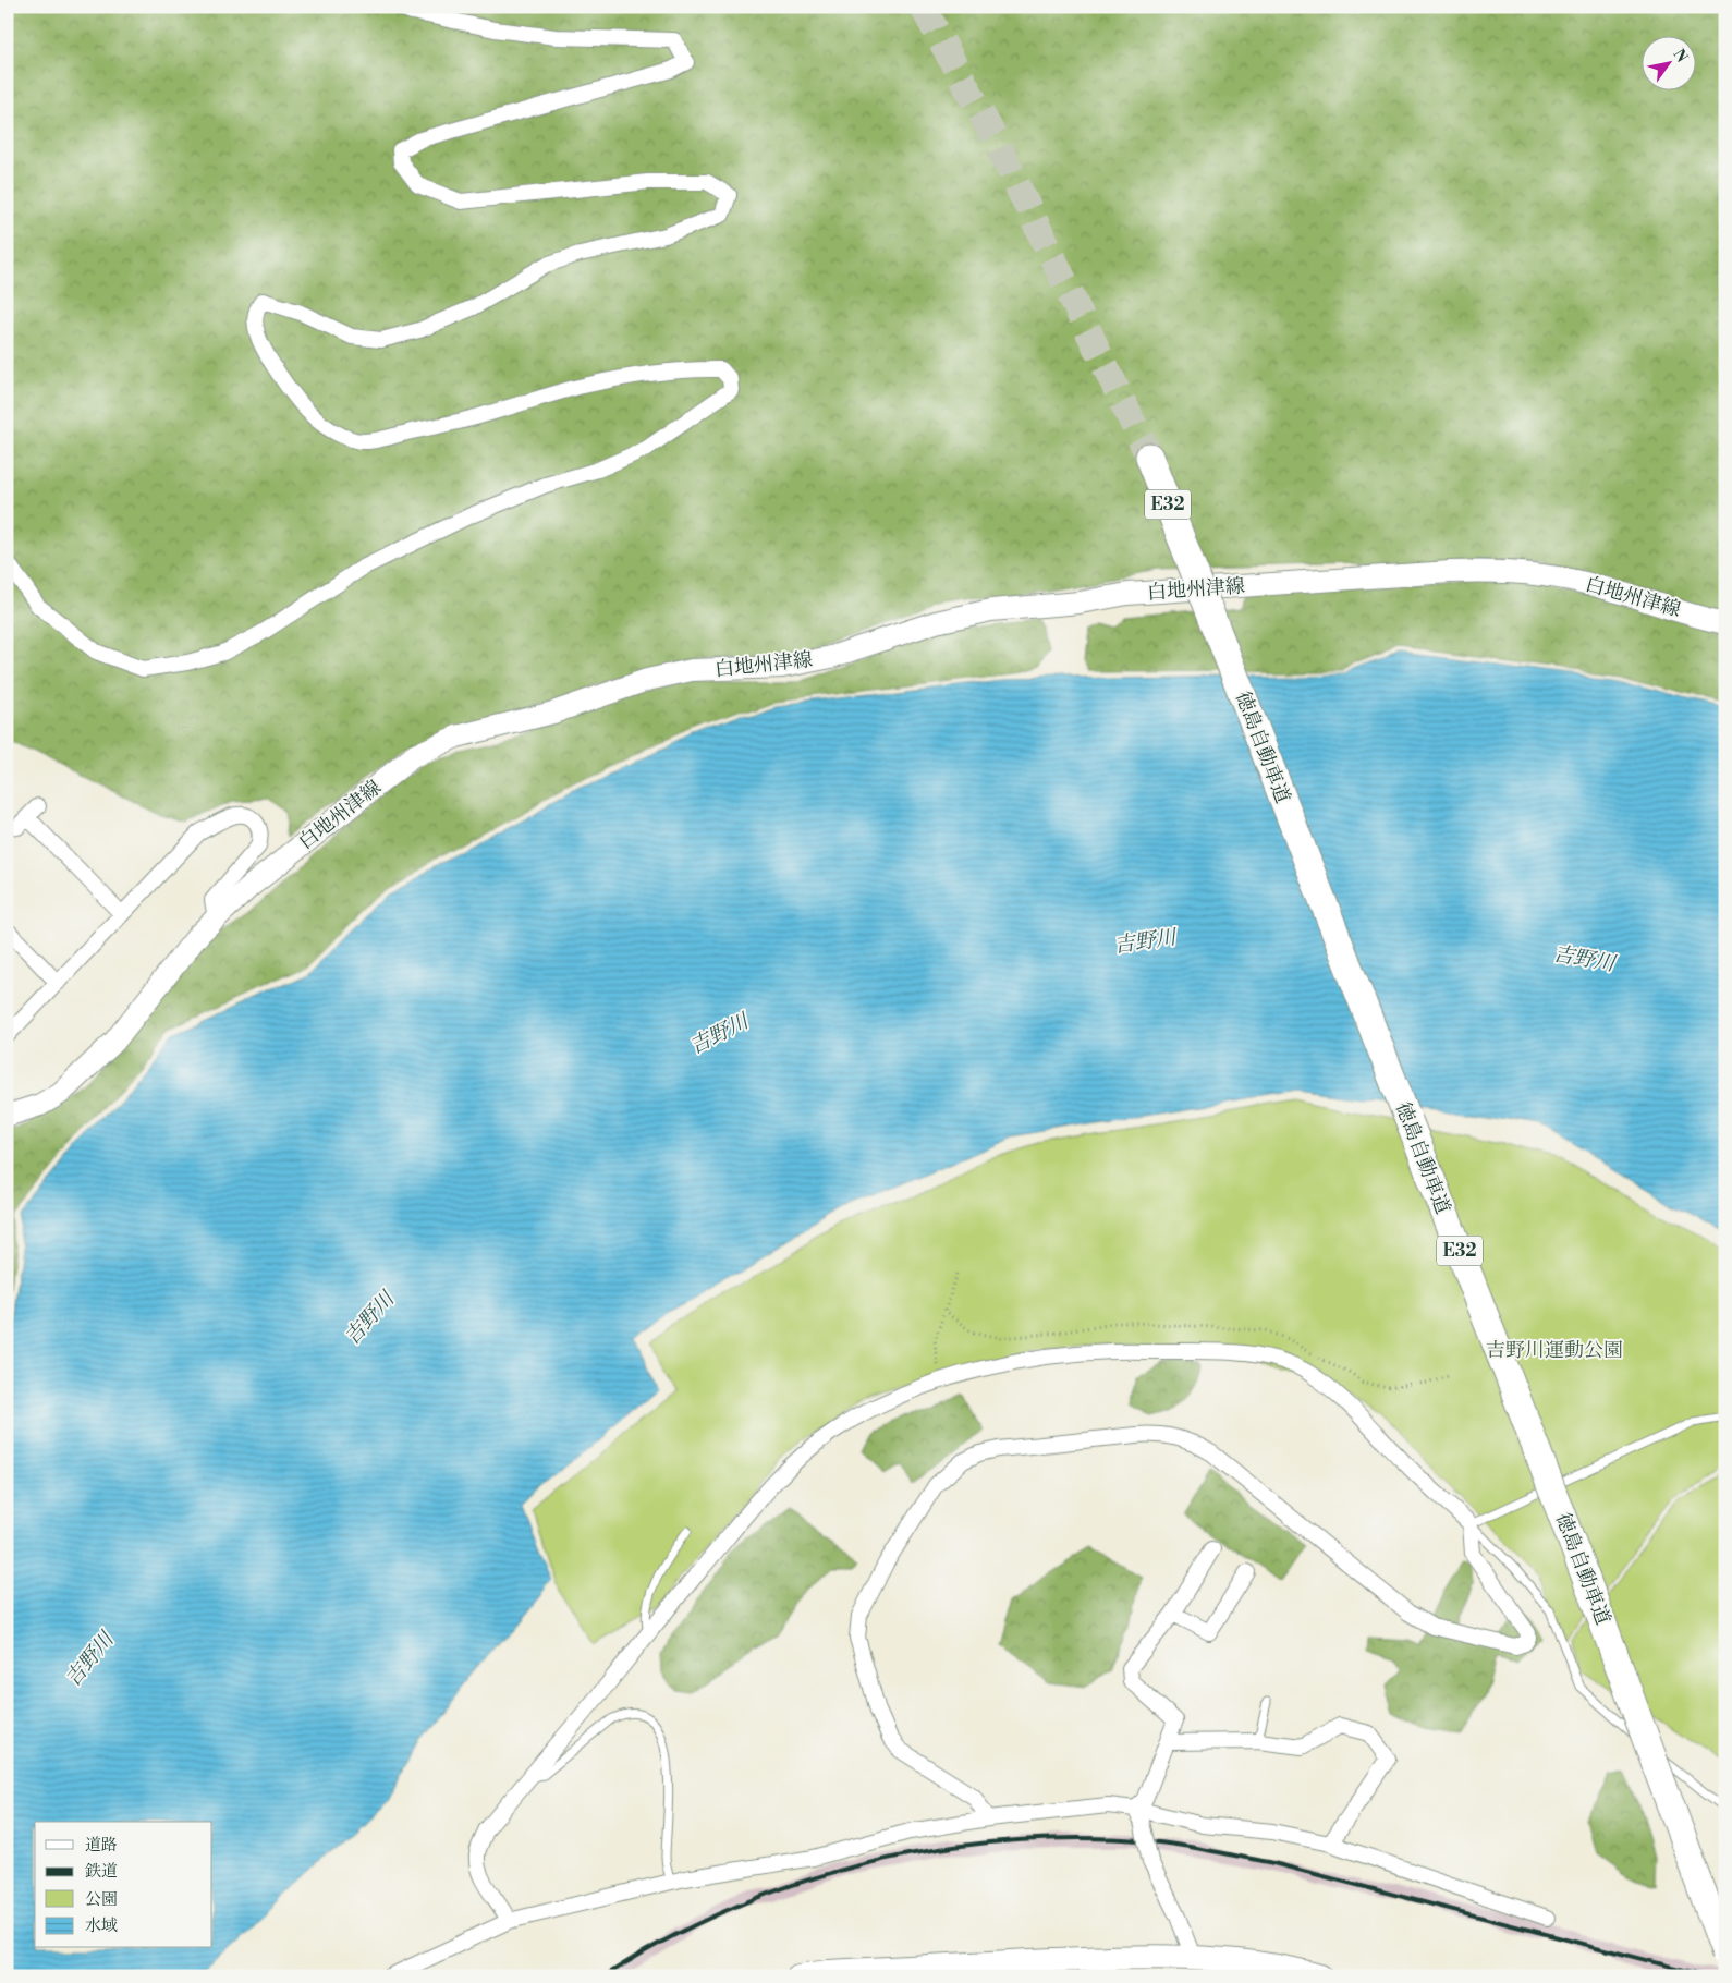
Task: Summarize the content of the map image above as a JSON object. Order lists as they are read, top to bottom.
{
  "streets": {
    "highway": ["E32", "徳島自動車道"],
    "main road": ["白地州津線"]
  },
  "water": ["吉野川"],
  "parks": ["吉野川運動公園"],
  "legend": [
    "道路",
    "鉄道",
    "公園",
    "水域"
  ],
  "north": "top right"
}
